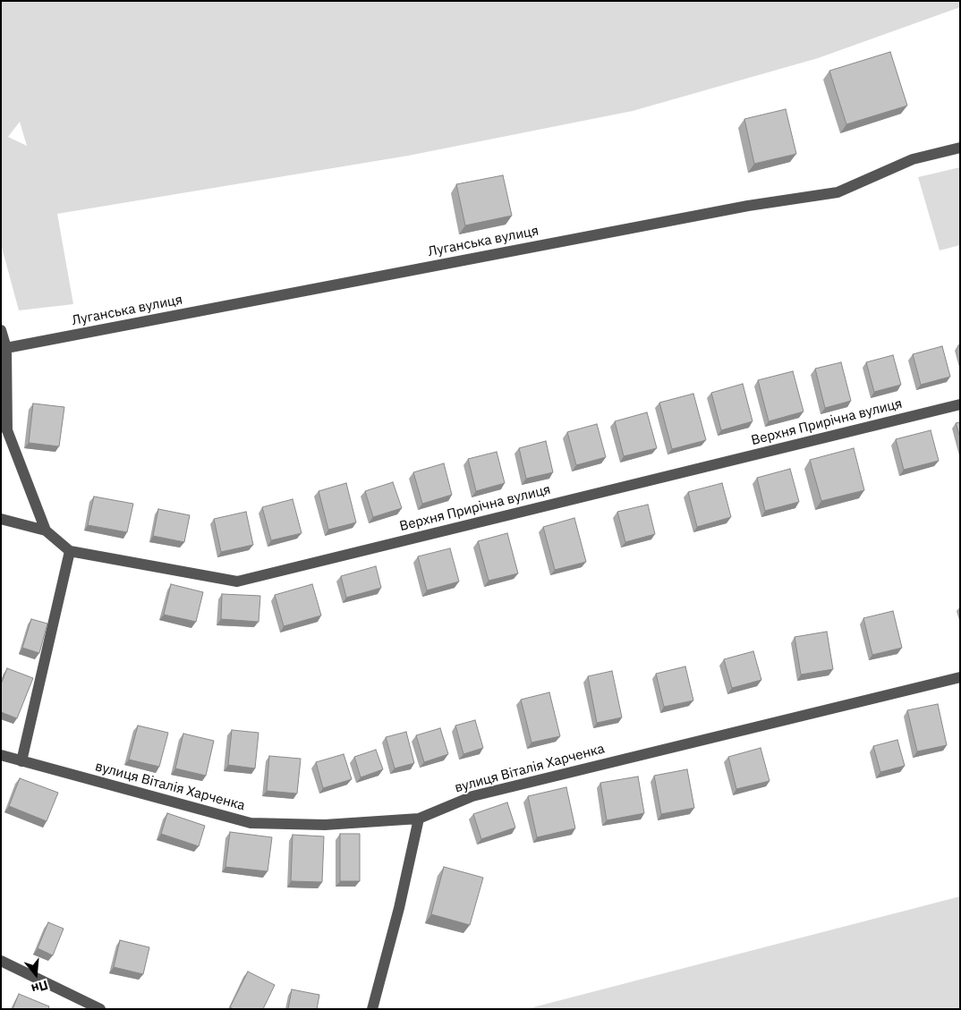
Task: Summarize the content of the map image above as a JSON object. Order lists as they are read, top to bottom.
{
  "streets": {
    "street": ["Луганська вулиця", "Верхня Прирічна вулиця", "вулиця Віталія Харченка"]
  },
  "north": "bottom"
}
